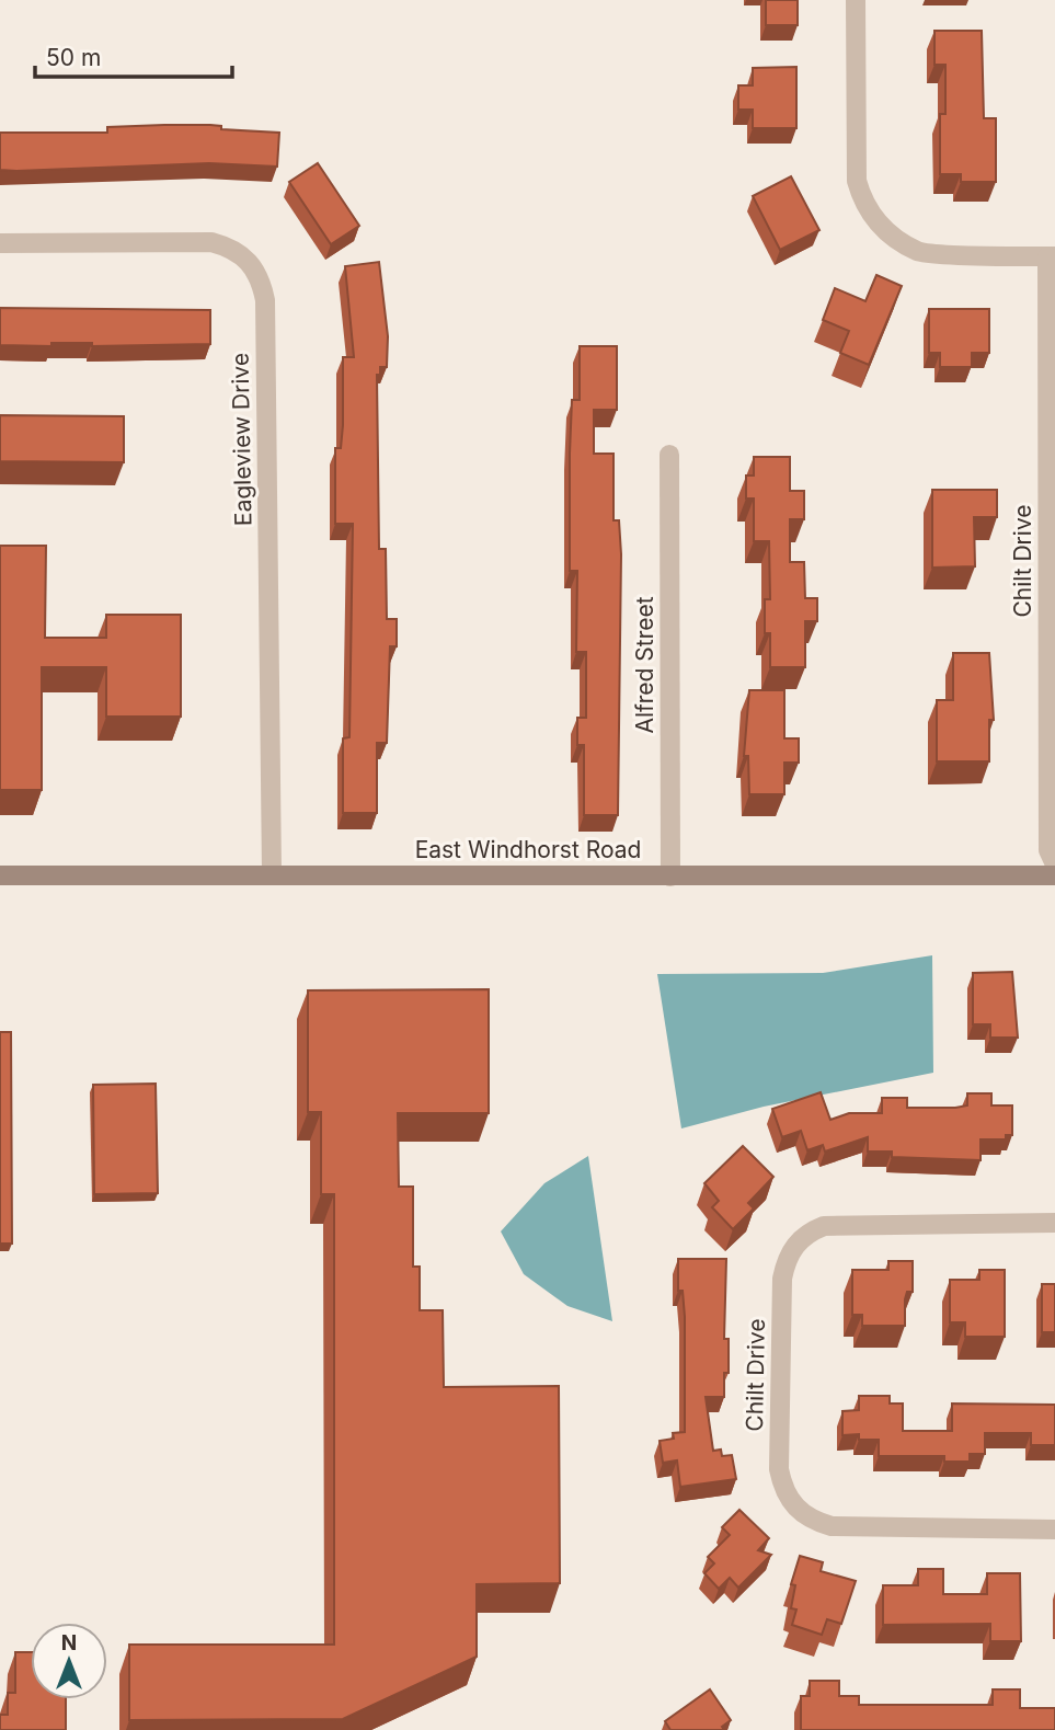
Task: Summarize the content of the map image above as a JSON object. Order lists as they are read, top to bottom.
{
  "streets": {
    "street": [
      "Eagleview Drive",
      "Chilt Drive",
      "Alfred Street",
      "East Windhorst Road"
    ]
  },
  "crossings": [
    ["Eagleview Drive", "East Windhorst Road"],
    ["Alfred Street", "East Windhorst Road"]
  ],
  "scale_bar": "50 m",
  "north": "top"
}
